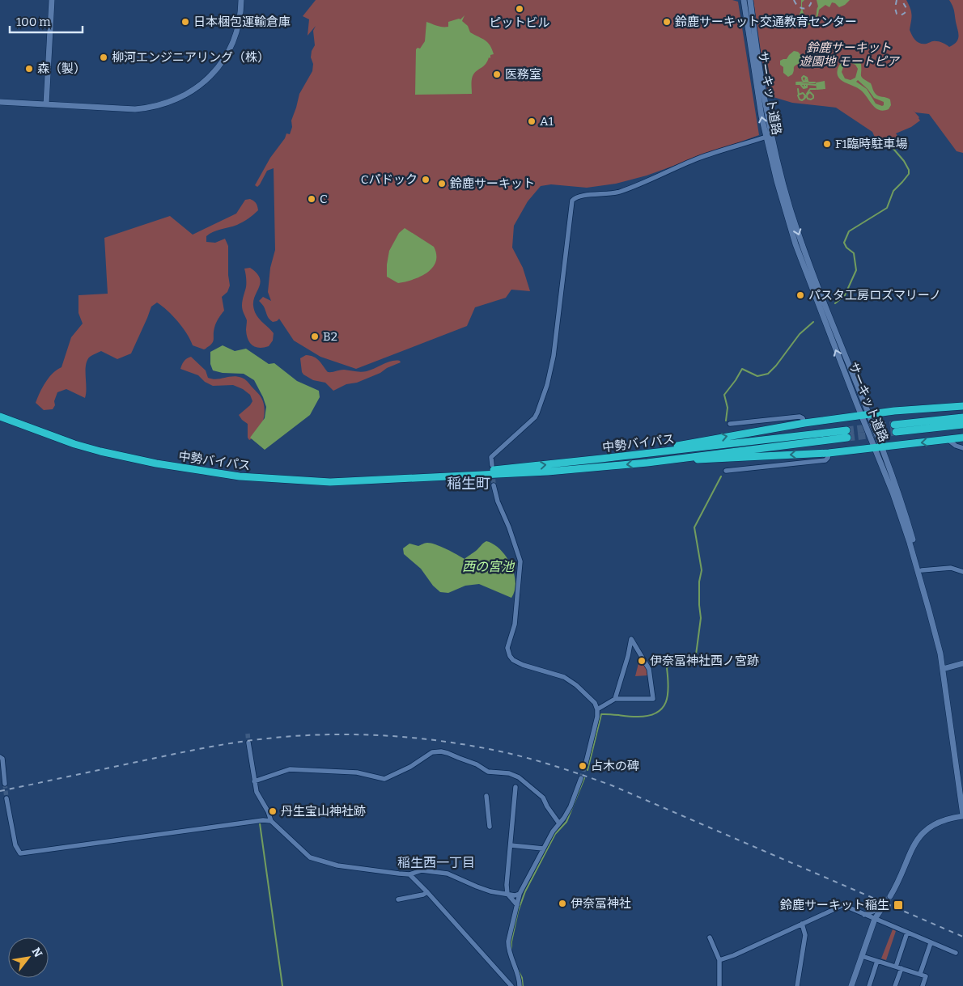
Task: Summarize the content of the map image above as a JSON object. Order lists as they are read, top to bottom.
{
  "streets": {
    "highway": ["中勢バイパス"],
    "street": ["サーキット道路"]
  },
  "districts": ["稲生町", "稲生西一丁目"],
  "water": ["西の宮池"],
  "parks": ["鈴鹿サーキット 遊園地 モートピア"],
  "places": {
    "other": [
      "ピットビル",
      "日本梱包運輸倉庫",
      "鈴鹿サーキット交通教育センター",
      "柳河エンジニアリング（株）",
      "森（製）",
      "医務室",
      "A1",
      "F1臨時駐車場",
      "Cパドック",
      "鈴鹿サーキット",
      "C",
      "パスタ工房ロズマリーノ",
      "B2",
      "伊奈冨神社西ノ宮跡",
      "占木の碑",
      "丹生宝山神社跡",
      "伊奈冨神社"
    ],
    "transit": ["鈴鹿サーキット稲生"]
  },
  "scale_bar": "100 m",
  "north": "top right"
}
